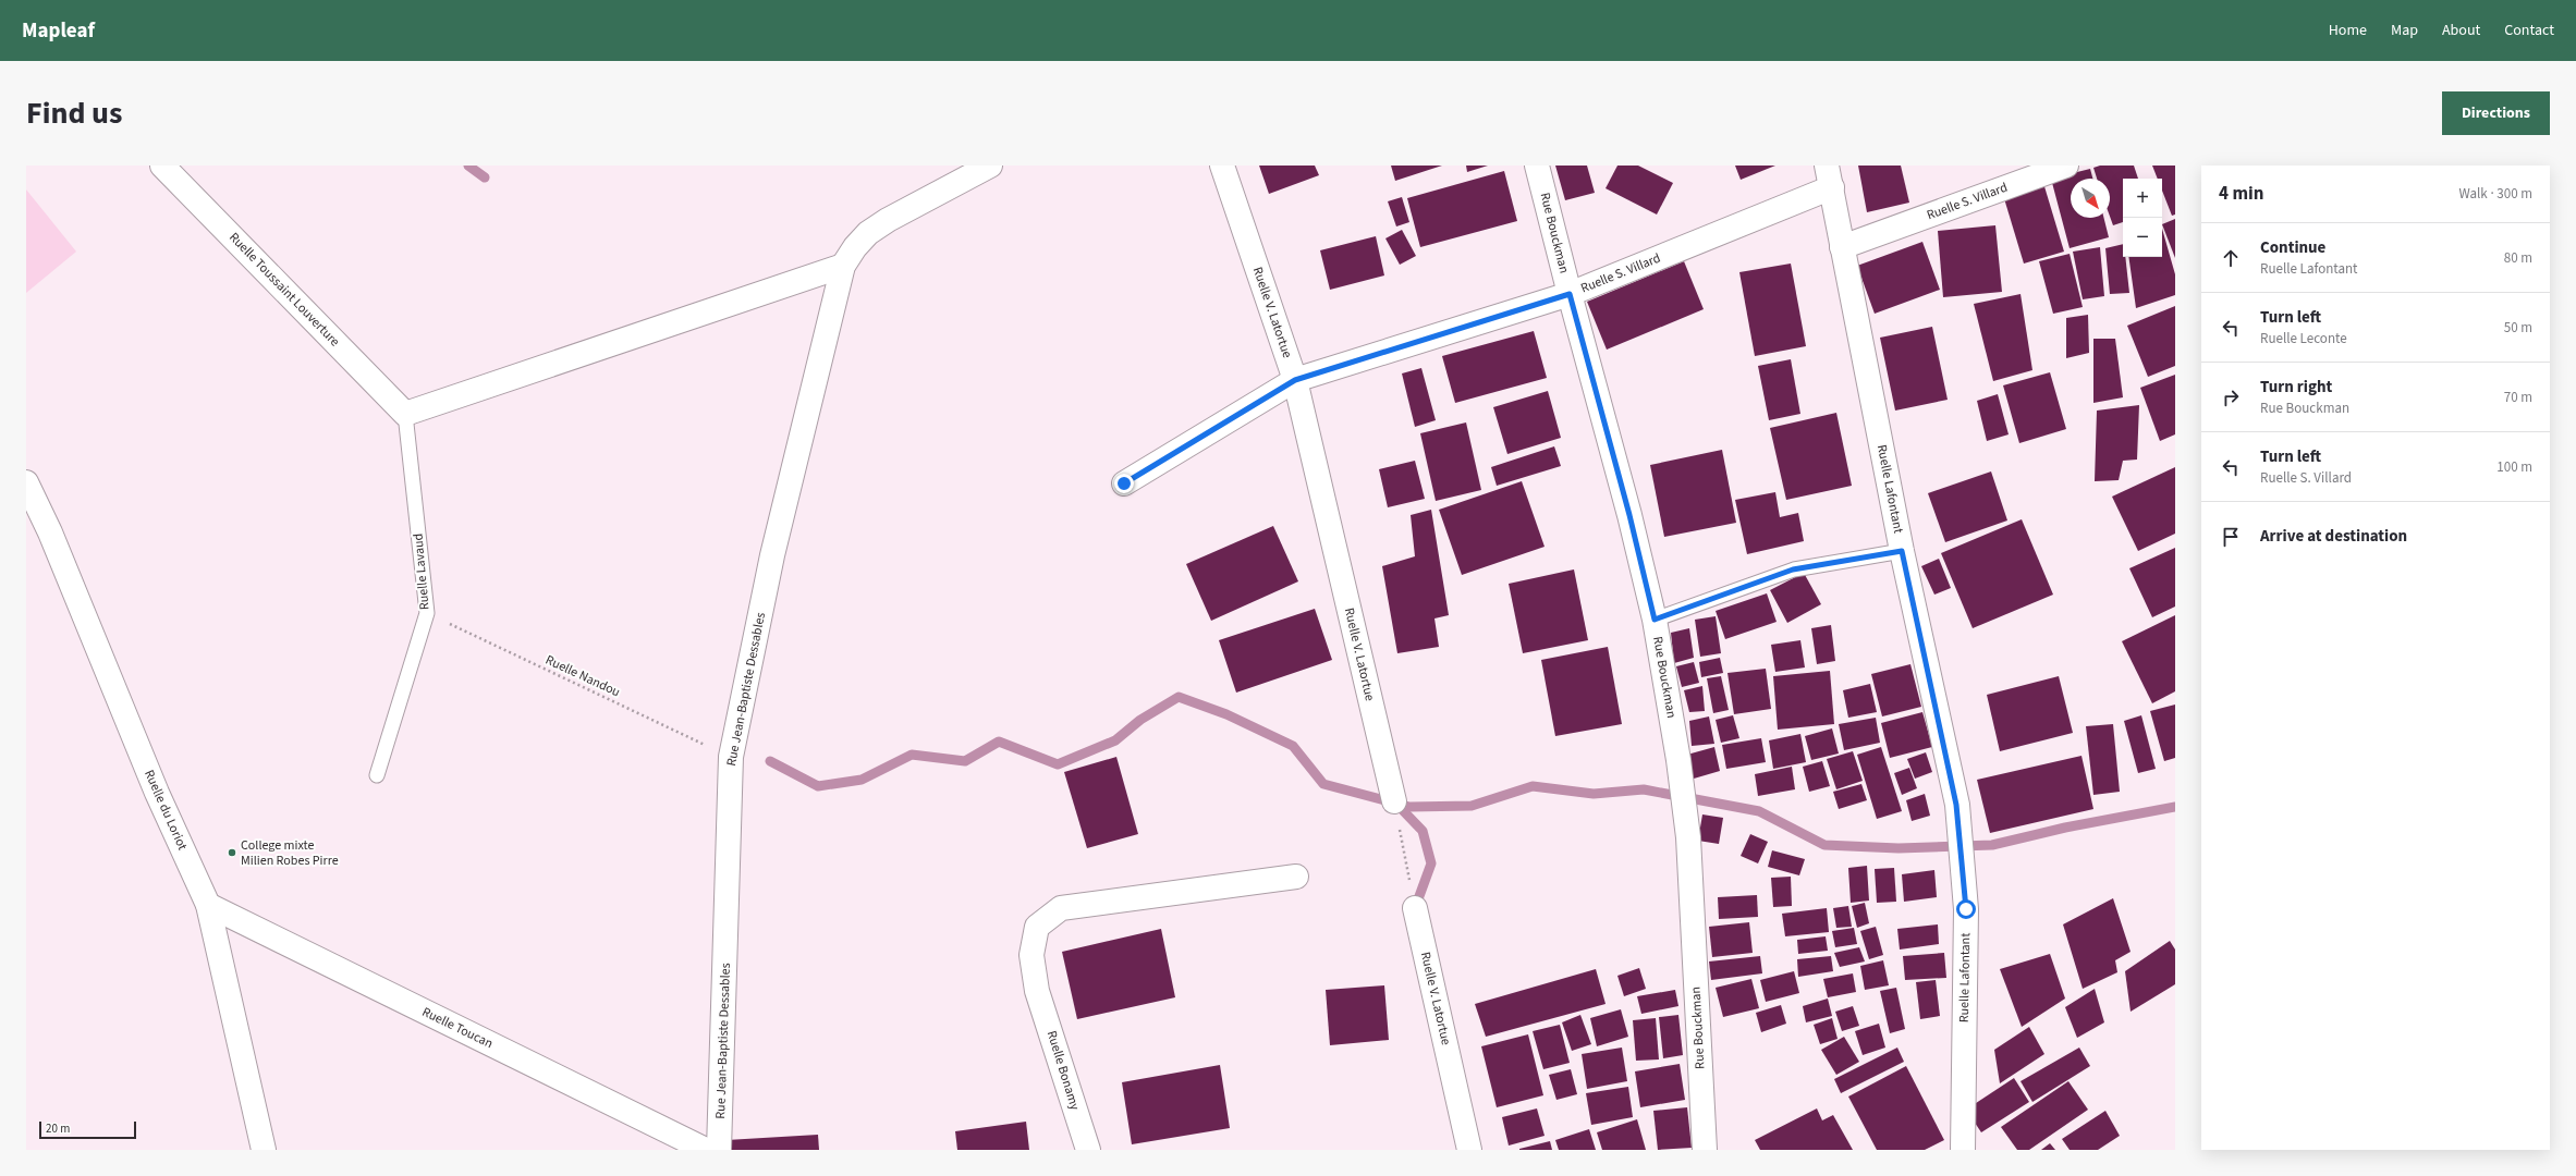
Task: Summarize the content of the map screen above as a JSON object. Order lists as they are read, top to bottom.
{
  "streets": {
    "street": [
      "Ruelle S. Villard",
      "Rue Bouckman",
      "Ruelle Toussaint Louverture",
      "Ruelle V. Latortue",
      "Ruelle Lafontant",
      "Rue Jean-Baptiste Dessables",
      "Ruelle du Loriot",
      "Ruelle Toucan",
      "Ruelle Bonamy"
    ],
    "lane": ["Ruelle Lavaud"],
    "path": ["Ruelle Nandou"]
  },
  "crossings": [
    ["Ruelle S. Villard", "Rue Bouckman"],
    ["Ruelle S. Villard", "Ruelle V. Latortue"],
    ["Ruelle S. Villard", "Ruelle Lafontant"],
    ["Ruelle Toussaint Louverture", "Ruelle Lavaud"],
    ["Ruelle Lavaud", "Ruelle Nandou"],
    ["Ruelle Nandou", "Rue Jean-Baptiste Dessables"],
    ["Ruelle du Loriot", "Ruelle Toucan"]
  ],
  "places": ["College mixte Milien Robes Pirre"],
  "scale_bar": "20 m",
  "north": "bottom right",
  "page": {
    "header": "Mapleaf",
    "nav": [
      "Home",
      "Map",
      "About",
      "Contact"
    ],
    "title": "Find us",
    "buttons": "Directions",
    "heading": ["4 min", "Walk · 300 m"],
    "map_buttons": ["+", "−"],
    "list": [
      ["Continue", "Ruelle Lafontant", "80 m"],
      ["Turn left", "Ruelle Leconte", "50 m"],
      ["Turn right", "Rue Bouckman", "70 m"],
      ["Turn left", "Ruelle S. Villard", "100 m"],
      "Arrive at destination"
    ],
    "scale": "20 m"
  }
}
